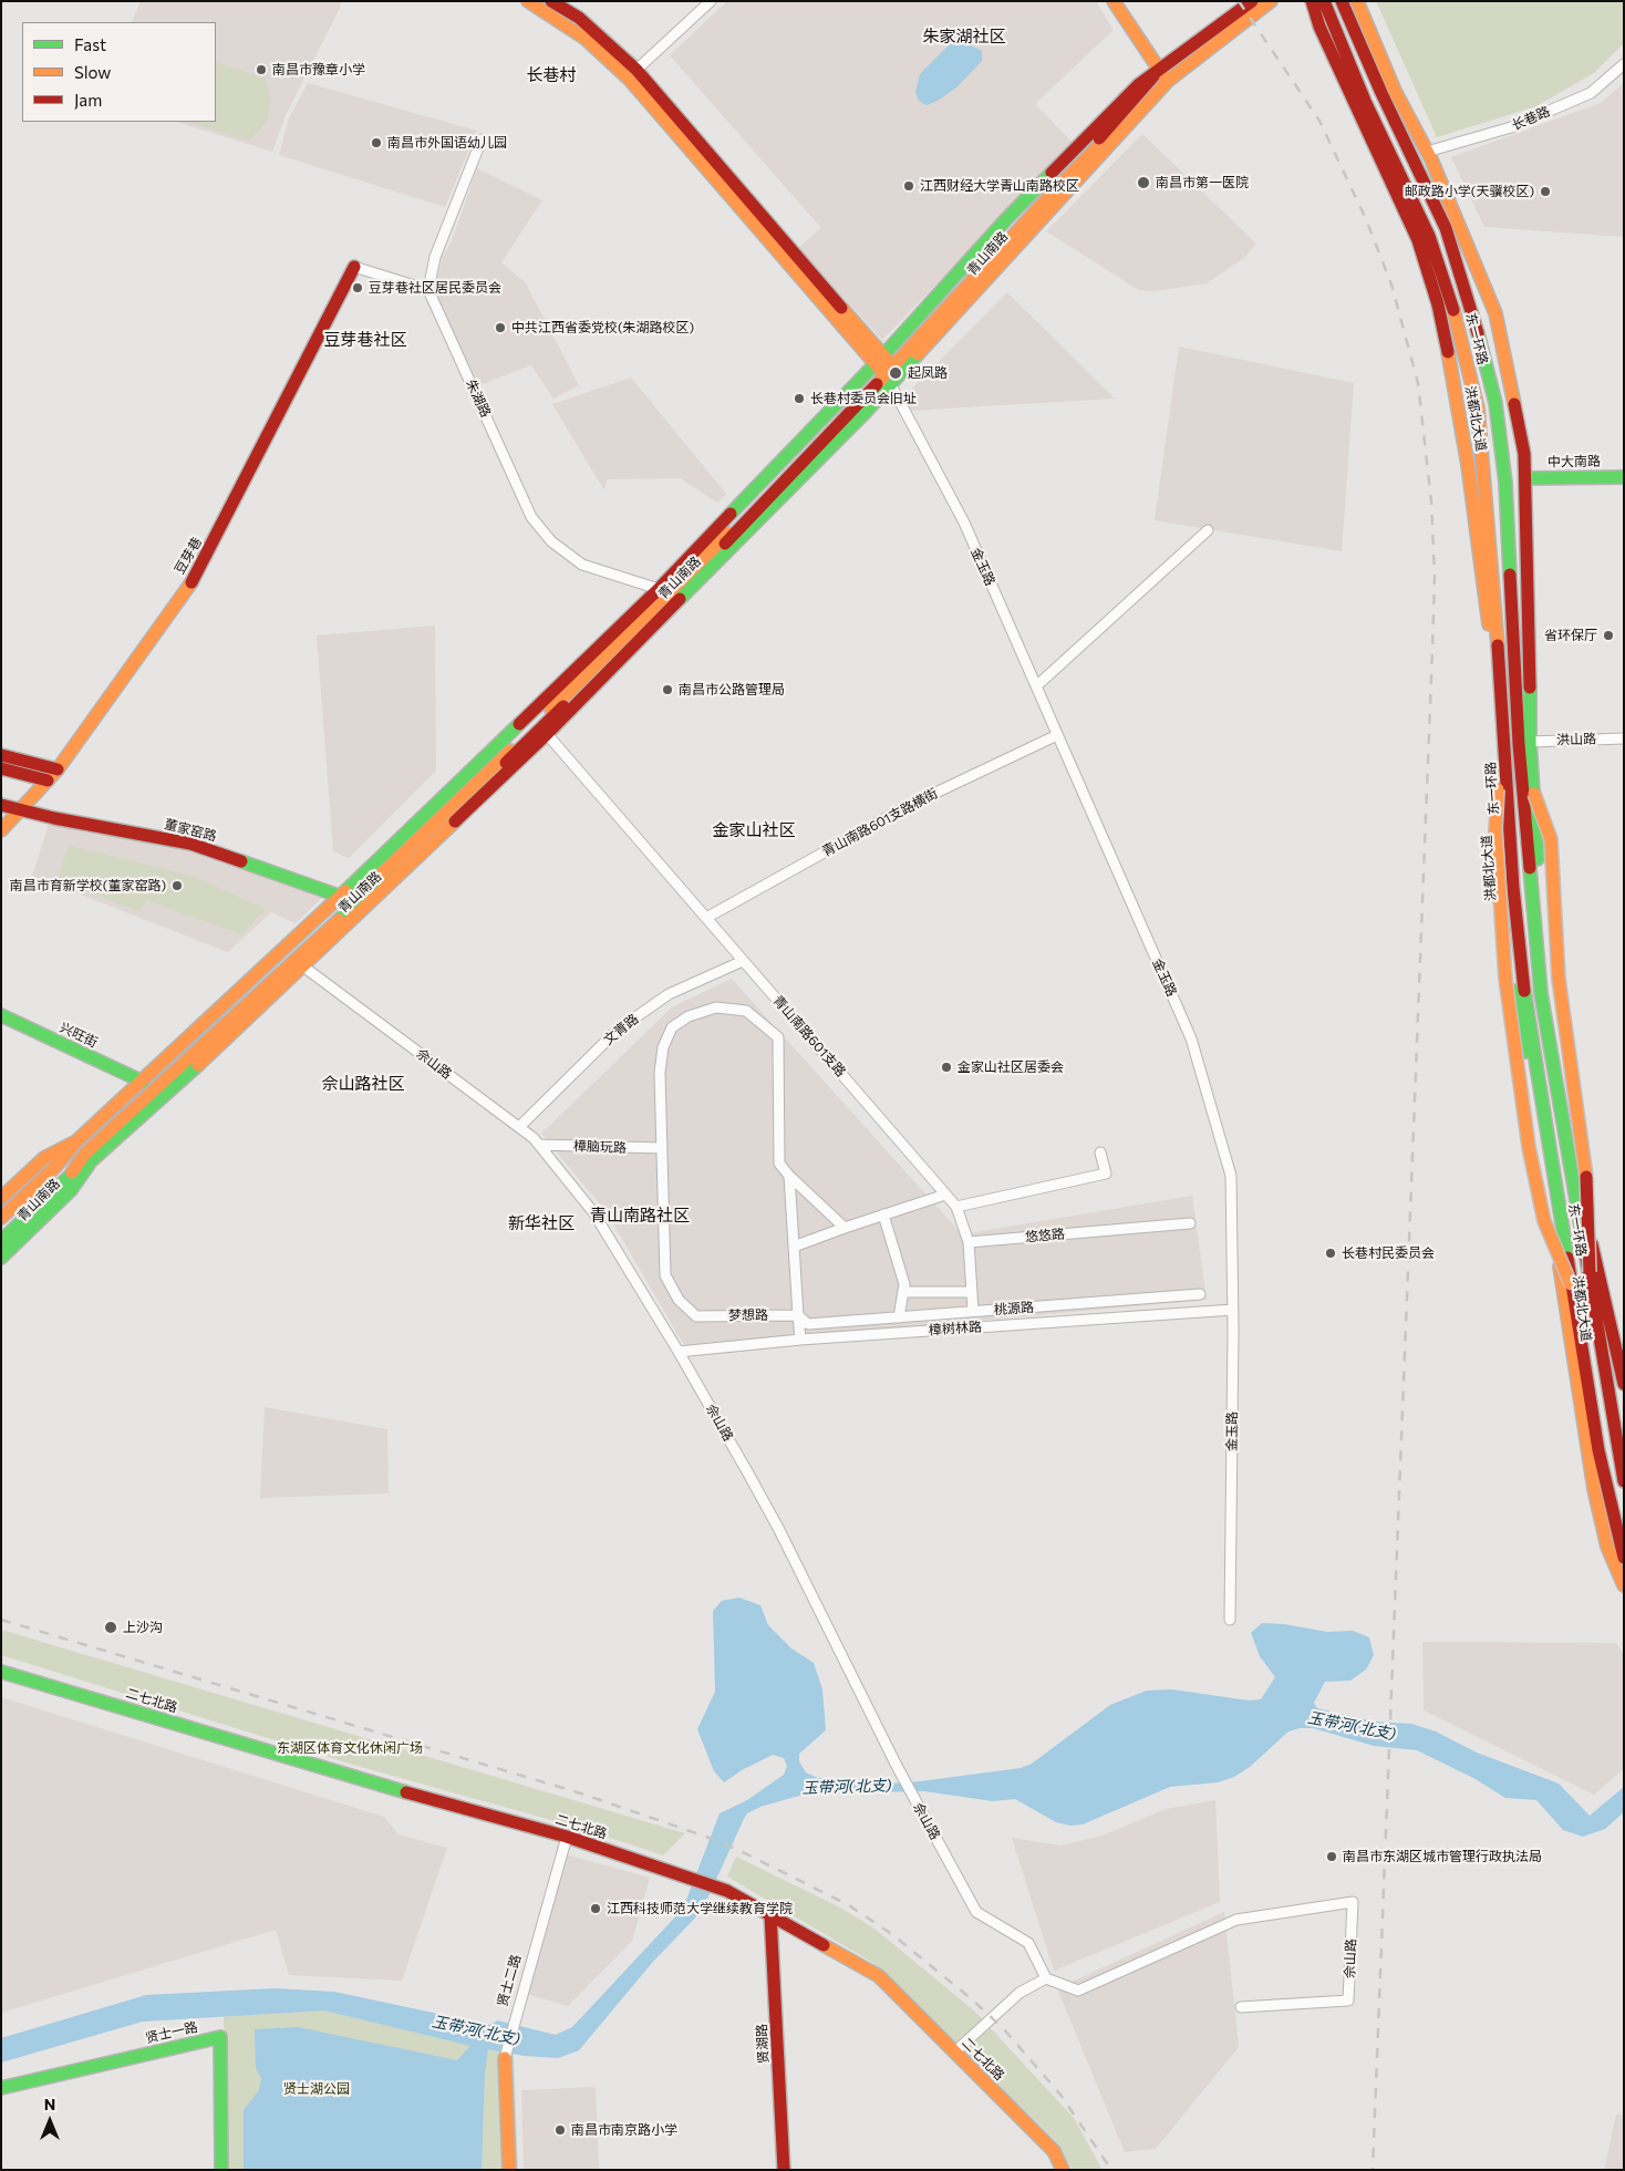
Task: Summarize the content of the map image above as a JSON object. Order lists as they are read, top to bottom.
{
  "streets": {
    "main road": [
      "青山南路",
      "东一环路",
      "洪都北大道",
      "中大南路",
      "豆芽巷",
      "董家窑路",
      "兴旺街",
      "二七北路",
      "贤士二路",
      "贤士一路",
      "贤湖路"
    ],
    "street": [
      "长巷路",
      "朱湖路",
      "金玉路",
      "洪山路",
      "青山南路601支路横街",
      "文青路",
      "青山南路601支路",
      "佘山路",
      "樟脑玩路",
      "悠悠路",
      "桃源路",
      "梦想路",
      "樟树林路"
    ]
  },
  "crossings": [
    ["长巷路", "洪都北大道"],
    ["青山南路", "朱湖路"],
    ["青山南路", "金玉路"],
    ["青山南路", "董家窑路"],
    ["青山南路", "兴旺街"],
    ["青山南路", "青山南路601支路"],
    ["青山南路", "佘山路"],
    ["洪都北大道", "中大南路"],
    ["洪都北大道", "洪山路"],
    ["豆芽巷", "董家窑路"],
    ["金玉路", "青山南路601支路横街"],
    ["金玉路", "樟树林路"],
    ["青山南路601支路横街", "青山南路601支路"],
    ["文青路", "青山南路601支路"],
    ["文青路", "佘山路"],
    ["佘山路", "樟脑玩路"],
    ["佘山路", "樟树林路"],
    ["樟脑玩路", "梦想路"],
    ["桃源路", "梦想路"],
    ["二七北路", "贤士二路"],
    ["二七北路", "贤湖路"]
  ],
  "districts": [
    "朱家湖社区",
    "长巷村",
    "豆芽巷社区",
    "金家山社区",
    "佘山路社区",
    "青山南路社区",
    "新华社区"
  ],
  "water": ["玉带河(北支)"],
  "parks": ["东湖区体育文化休闲广场", "贤士湖公园"],
  "places": [
    "南昌市豫章小学",
    "南昌市外国语幼儿园",
    "南昌市第一医院",
    "江西财经大学青山南路校区",
    "邮政路小学(天骥校区)",
    "豆芽巷社区居民委员会",
    "中共江西省委党校(朱湖路校区)",
    "起凤路",
    "长巷村委员会旧址",
    "省环保厅",
    "南昌市公路管理局",
    "南昌市育新学校(董家窑路)",
    "金家山社区居委会",
    "长巷村民委员会",
    "上沙沟",
    "南昌市东湖区城市管理行政执法局",
    "江西科技师范大学继续教育学院",
    "南昌市南京路小学"
  ],
  "legend": ["Fast", "Slow", "Jam"],
  "north": "top"
}
